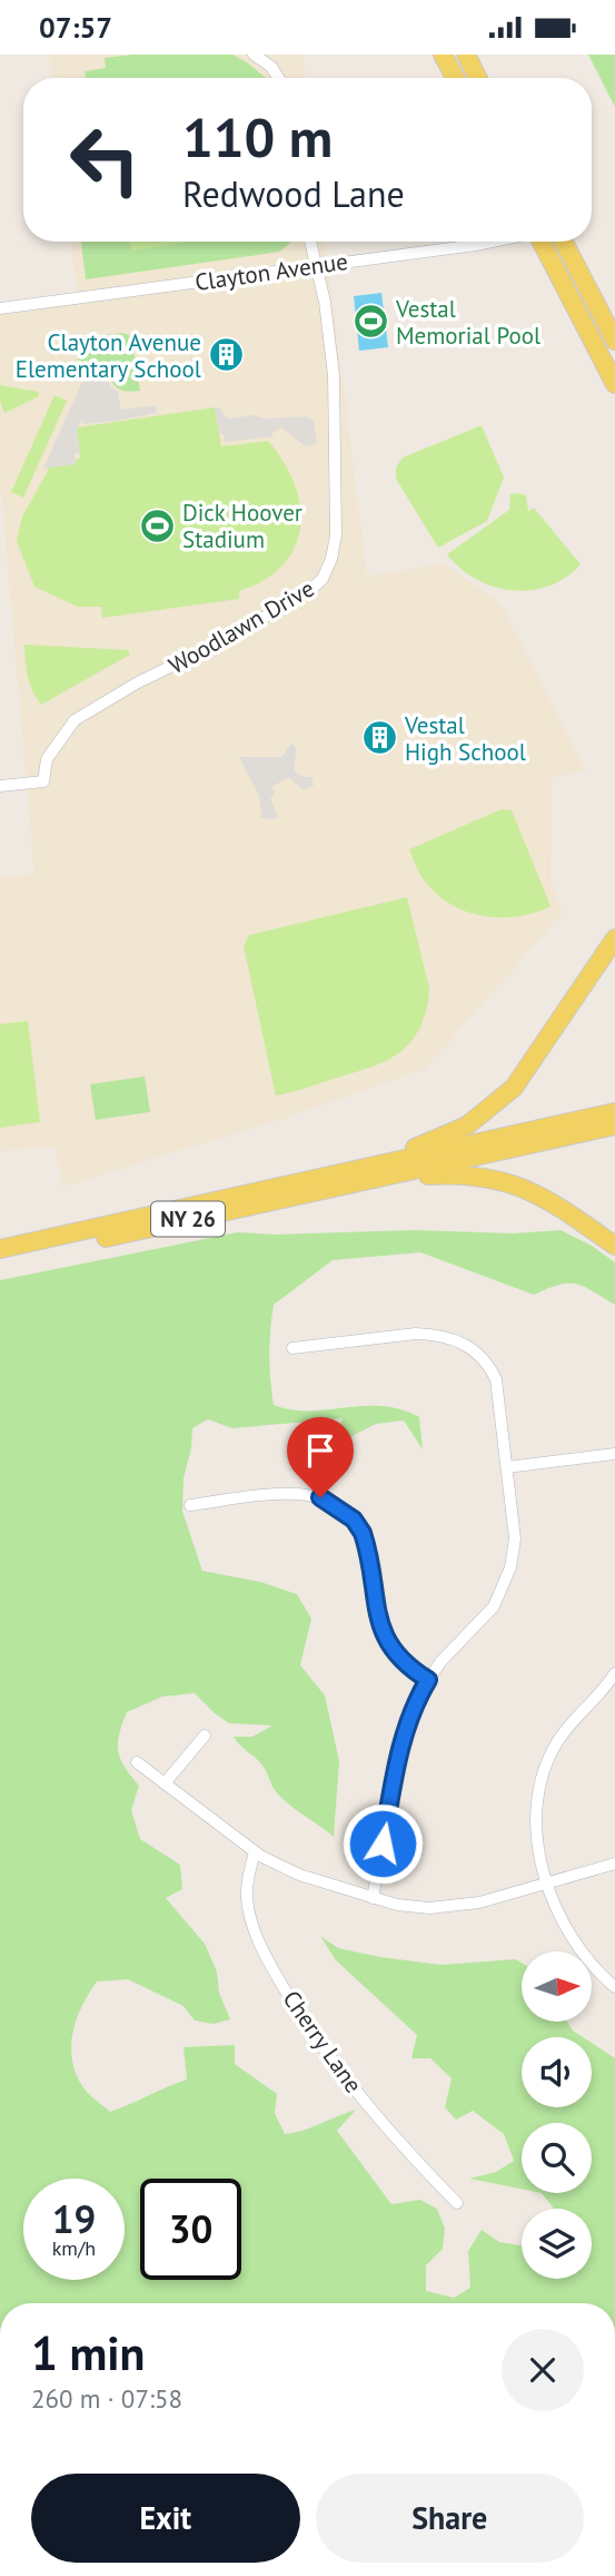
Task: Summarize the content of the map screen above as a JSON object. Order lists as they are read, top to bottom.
{
  "streets": {
    "main road": ["NY 26"],
    "street": ["Clayton Avenue", "Woodlawn Drive", "Cherry Lane"]
  },
  "crossings": [
    ["Clayton Avenue", "Woodlawn Drive"]
  ],
  "places": {
    "sports": ["Vestal Memorial Pool", "Dick Hoover Stadium"],
    "building": ["Clayton Avenue Elementary School", "Vestal High School"]
  },
  "north": "right",
  "page": {
    "status": "07:57",
    "turn": ["110 m", "Redwood Lane"],
    "speed": "19 km/h",
    "limit": "30",
    "heading": ["1 min", "260 m · 07:58"],
    "buttons": ["Exit", "Share"]
  }
}
